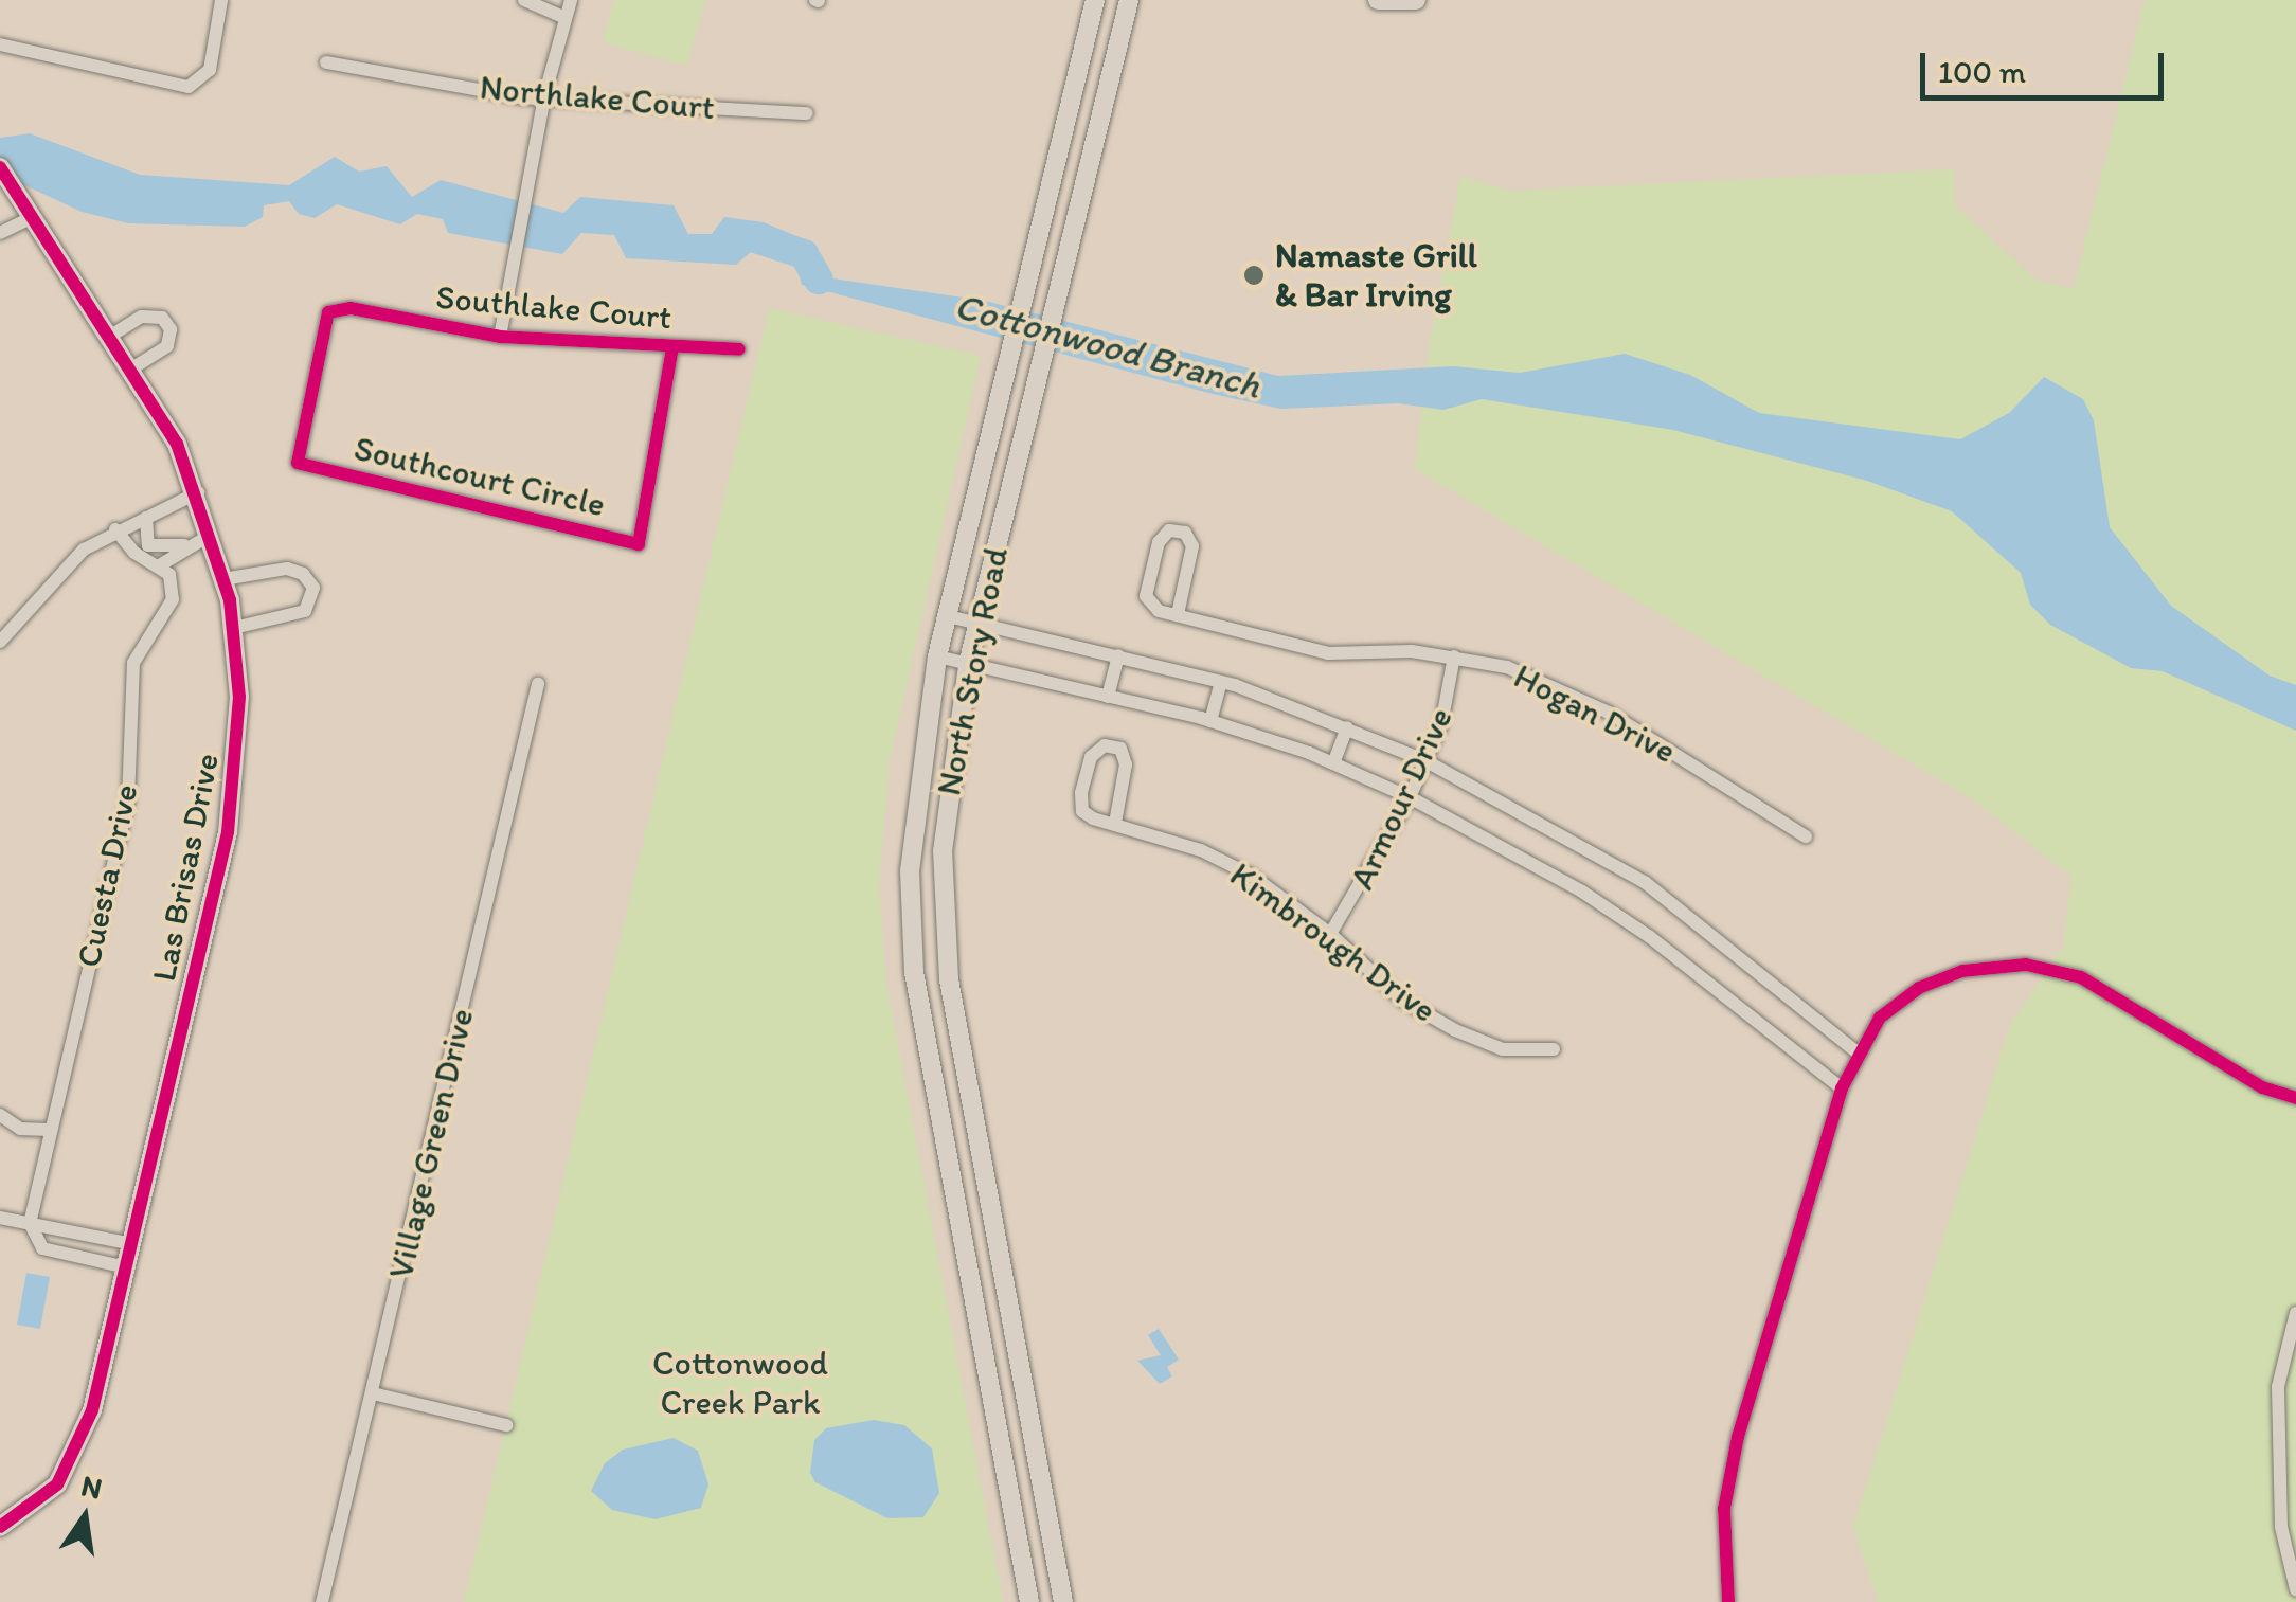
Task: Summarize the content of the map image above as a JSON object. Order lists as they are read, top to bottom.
{
  "streets": {
    "main road": ["North Story Road", "Las Brisas Drive"],
    "street": [
      "Northlake Court",
      "Southlake Court",
      "Southcourt Circle",
      "Hogan Drive",
      "Armour Drive",
      "Cuesta Drive",
      "Kimbrough Drive",
      "Village Green Drive"
    ]
  },
  "crossings": [
    ["Southlake Court", "Southcourt Circle"],
    ["Hogan Drive", "Armour Drive"],
    ["Armour Drive", "Kimbrough Drive"]
  ],
  "water": ["Cottonwood Branch"],
  "parks": ["Cottonwood Creek Park"],
  "places": ["Namaste Grill & Bar Irving"],
  "scale_bar": "100 m",
  "north": "top"
}
